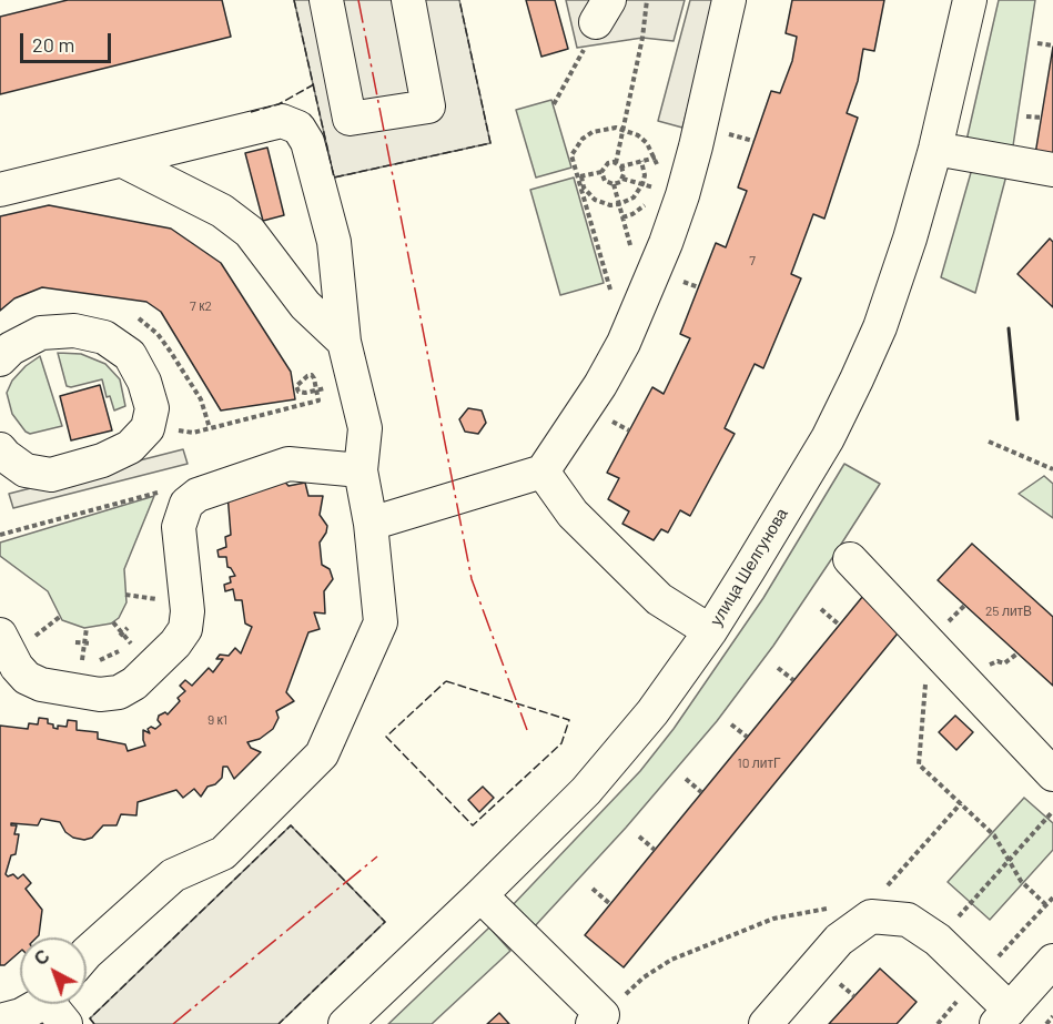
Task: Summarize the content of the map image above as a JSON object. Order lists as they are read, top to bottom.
{
  "streets": {
    "street": ["улица Шелгунова"]
  },
  "house_numbers": [
    "7",
    "7 к2",
    "25 литВ",
    "9 к1",
    "10 литГ"
  ],
  "scale_bar": "20 m",
  "north": "top left"
}
